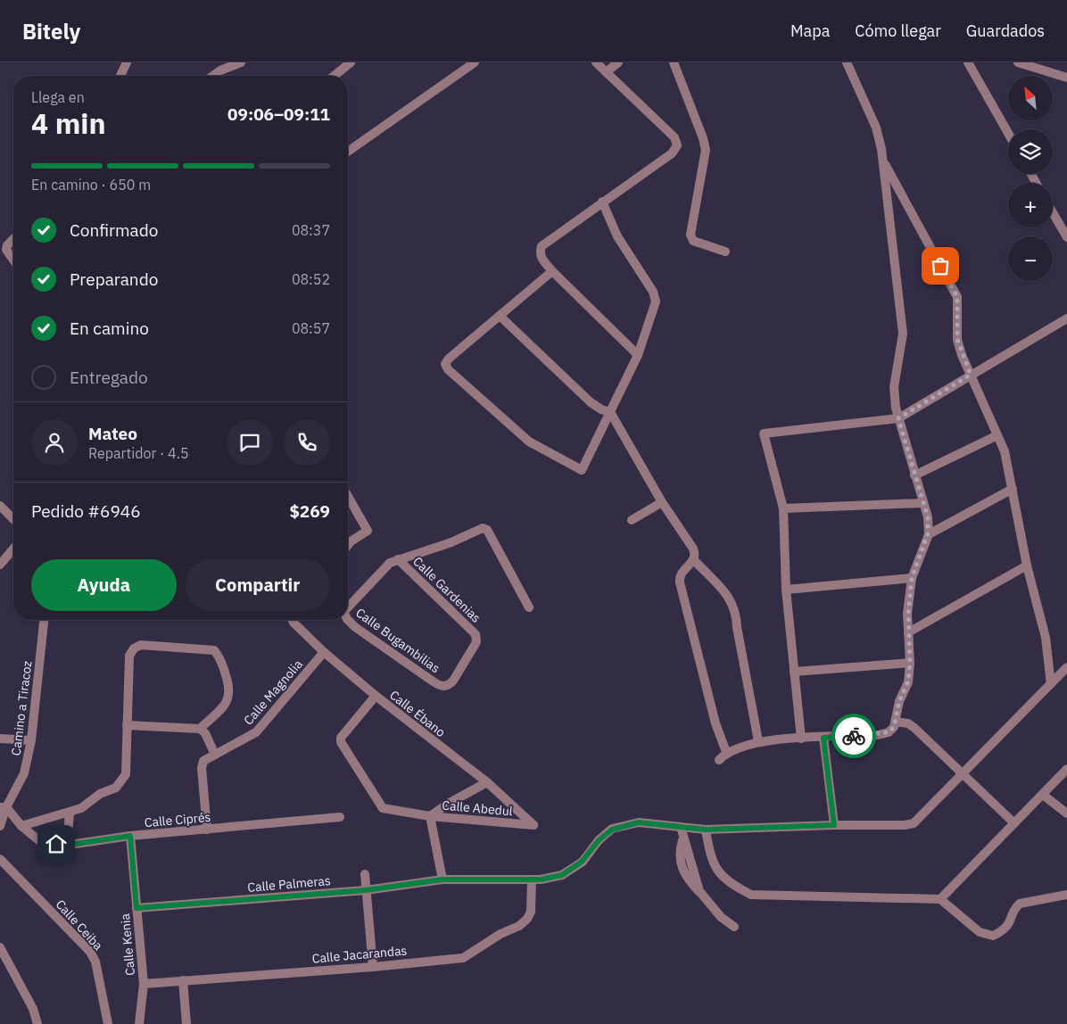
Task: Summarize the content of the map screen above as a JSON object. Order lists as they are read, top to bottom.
{
  "streets": {
    "street": [
      "Calle Gardenias",
      "Calle Bugambilias",
      "Calle Magnolia",
      "Camino a Tiracoz",
      "Calle Ébano",
      "Calle Abedul",
      "Calle Ciprés",
      "Calle Palmeras",
      "Calle Ceiba",
      "Calle Kenia",
      "Calle Jacarandas"
    ]
  },
  "crossings": [
    ["Calle Gardenias", "Calle Bugambilias"],
    ["Calle Magnolia", "Calle Ébano"],
    ["Calle Magnolia", "Calle Ciprés"],
    ["Camino a Tiracoz", "Calle Ciprés"],
    ["Calle Ébano", "Calle Abedul"],
    ["Calle Abedul", "Calle Palmeras"],
    ["Calle Ciprés", "Calle Kenia"],
    ["Calle Palmeras", "Calle Kenia"],
    ["Calle Palmeras", "Calle Jacarandas"],
    ["Calle Kenia", "Calle Jacarandas"]
  ],
  "north": "top left",
  "page": {
    "header": "Bitely",
    "nav": ["Mapa", "Cómo llegar", "Guardados"],
    "map_buttons": ["+", "−"],
    "heading": ["4 min", "Llega en", "09:06–09:11"],
    "panel": [
      "Mateo",
      "Repartidor · 4.5",
      "Pedido #6946",
      "$269"
    ],
    "bar": "En camino · 650 m",
    "list": [
      ["Confirmado", "08:37"],
      ["Preparando", "08:52"],
      ["En camino", "08:57"],
      "Entregado"
    ],
    "buttons": ["Ayuda", "Compartir"]
  }
}
